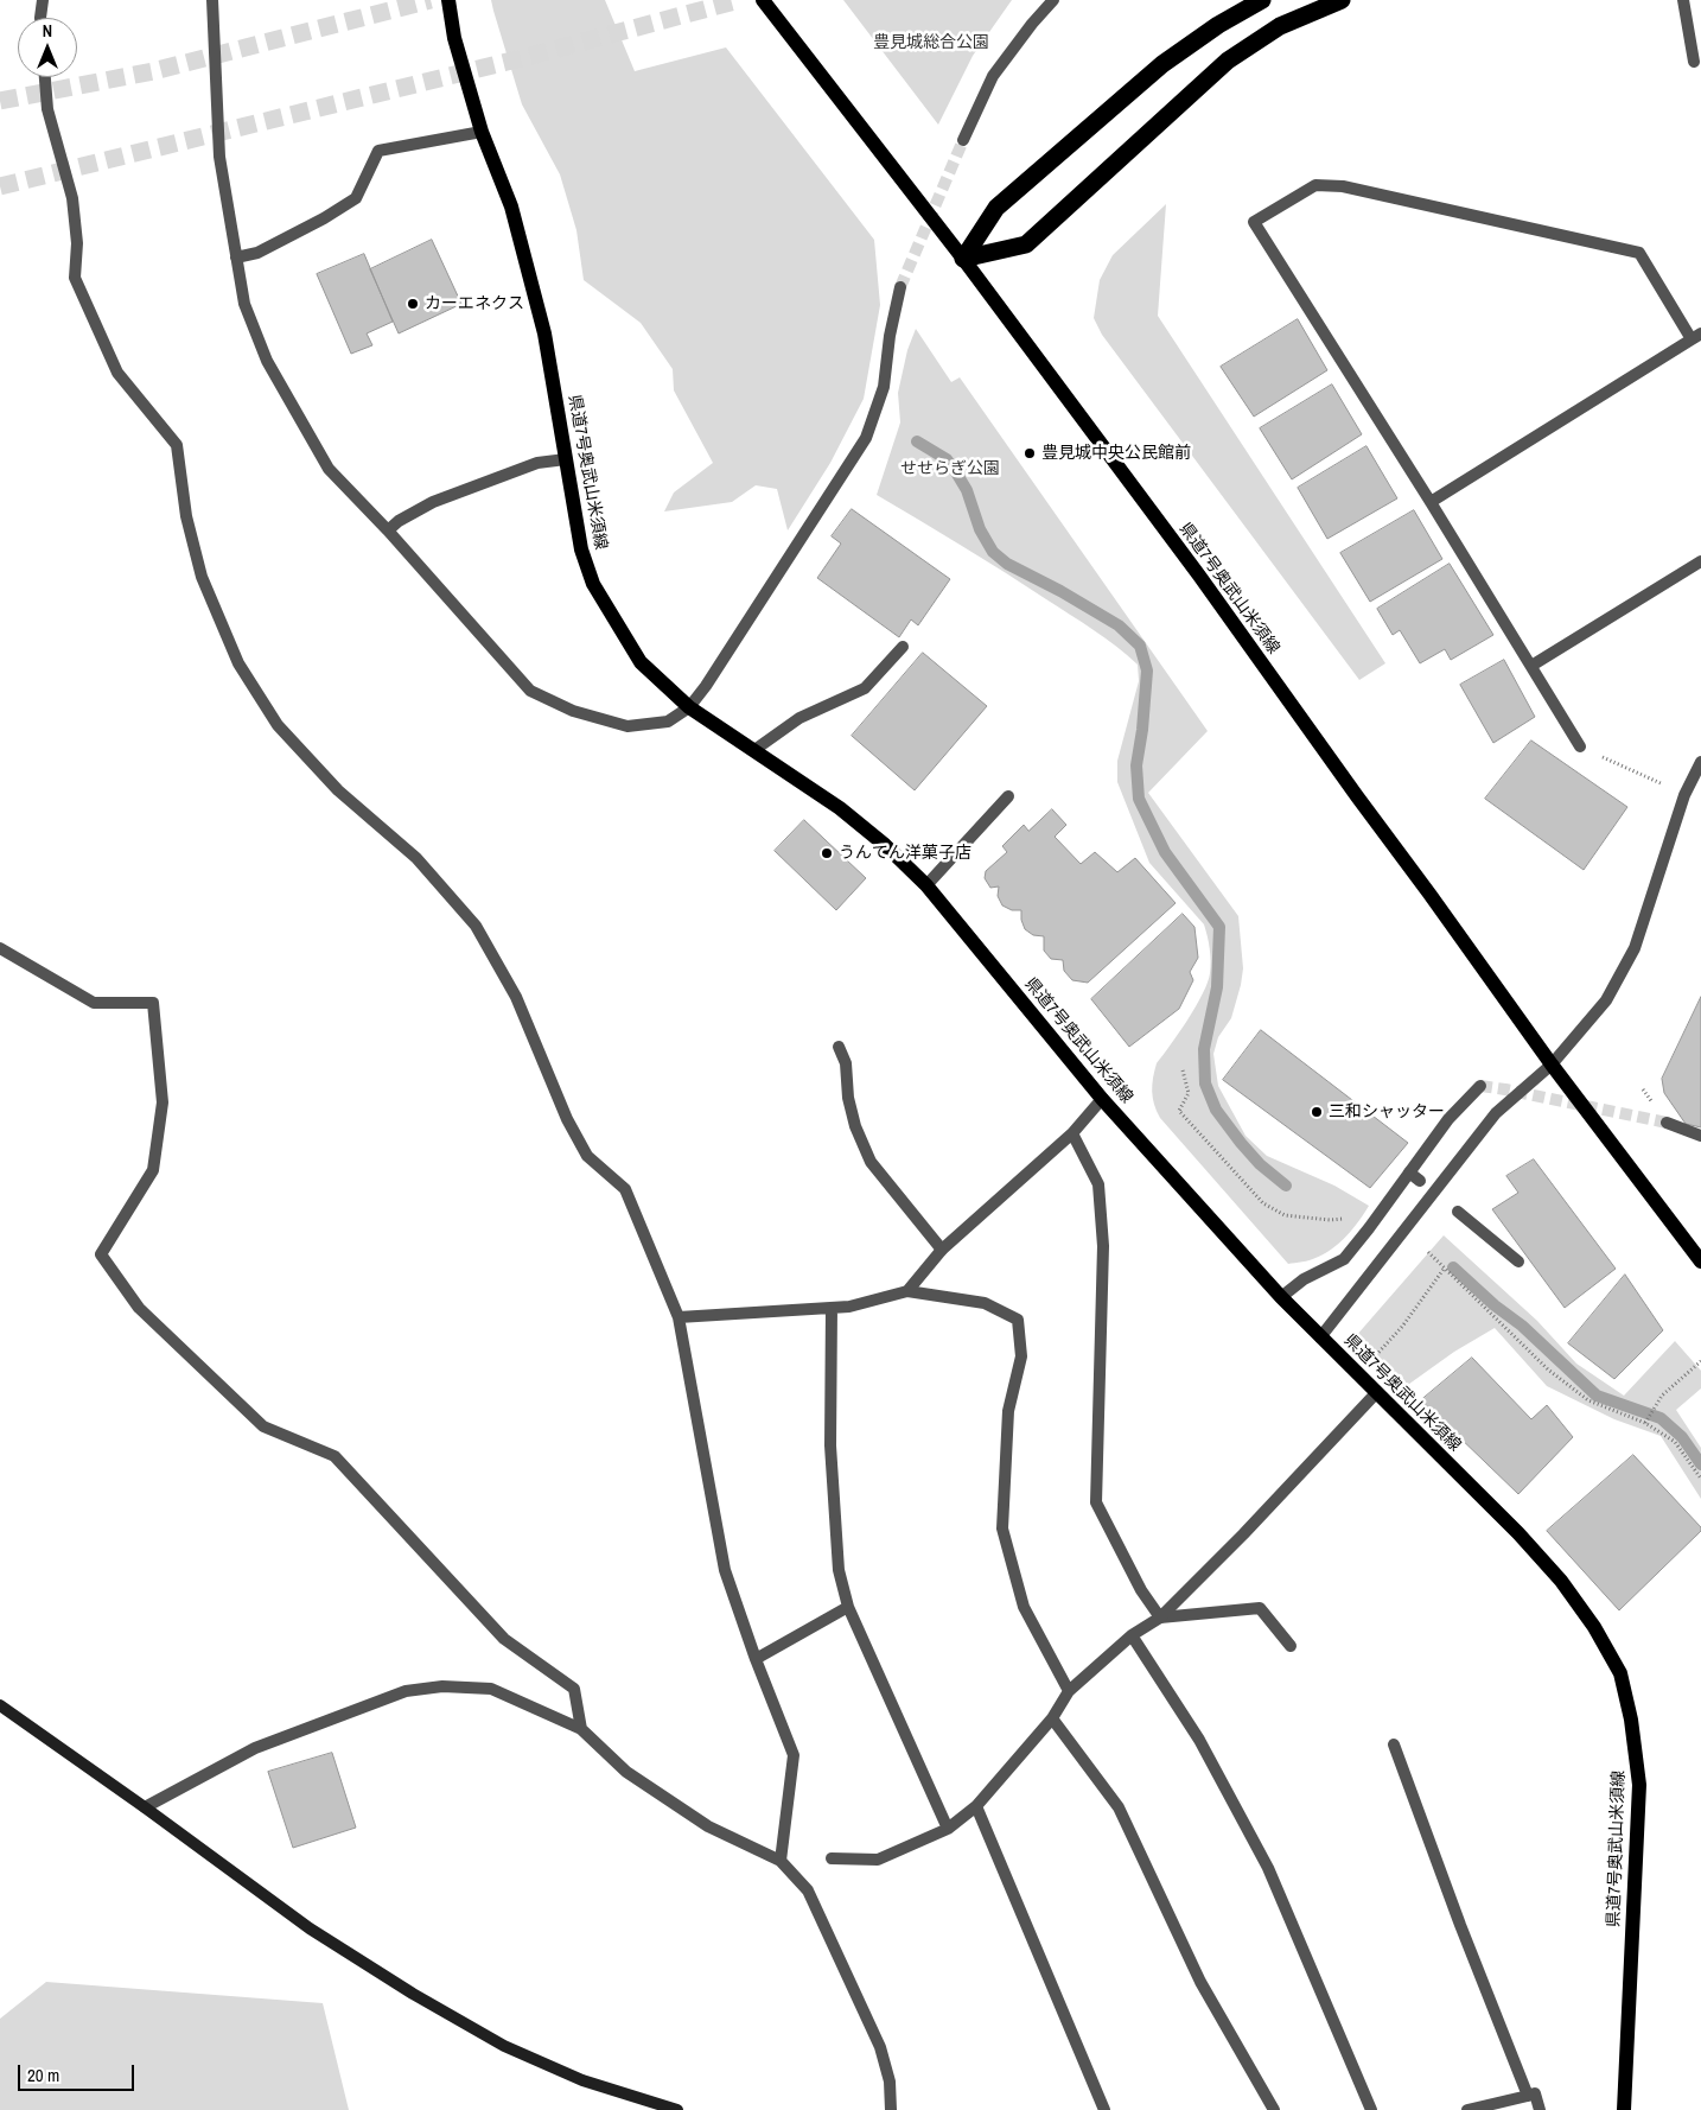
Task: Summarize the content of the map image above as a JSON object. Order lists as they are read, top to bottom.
{
  "streets": {
    "main road": ["県道7号奥武山米須線"]
  },
  "parks": ["豊見城総合公園", "せせらぎ公園"],
  "places": [
    "カーエネクス",
    "豊見城中央公民館前",
    "うんてん洋菓子店",
    "三和シャッター"
  ],
  "scale_bar": "20 m",
  "north": "top"
}
